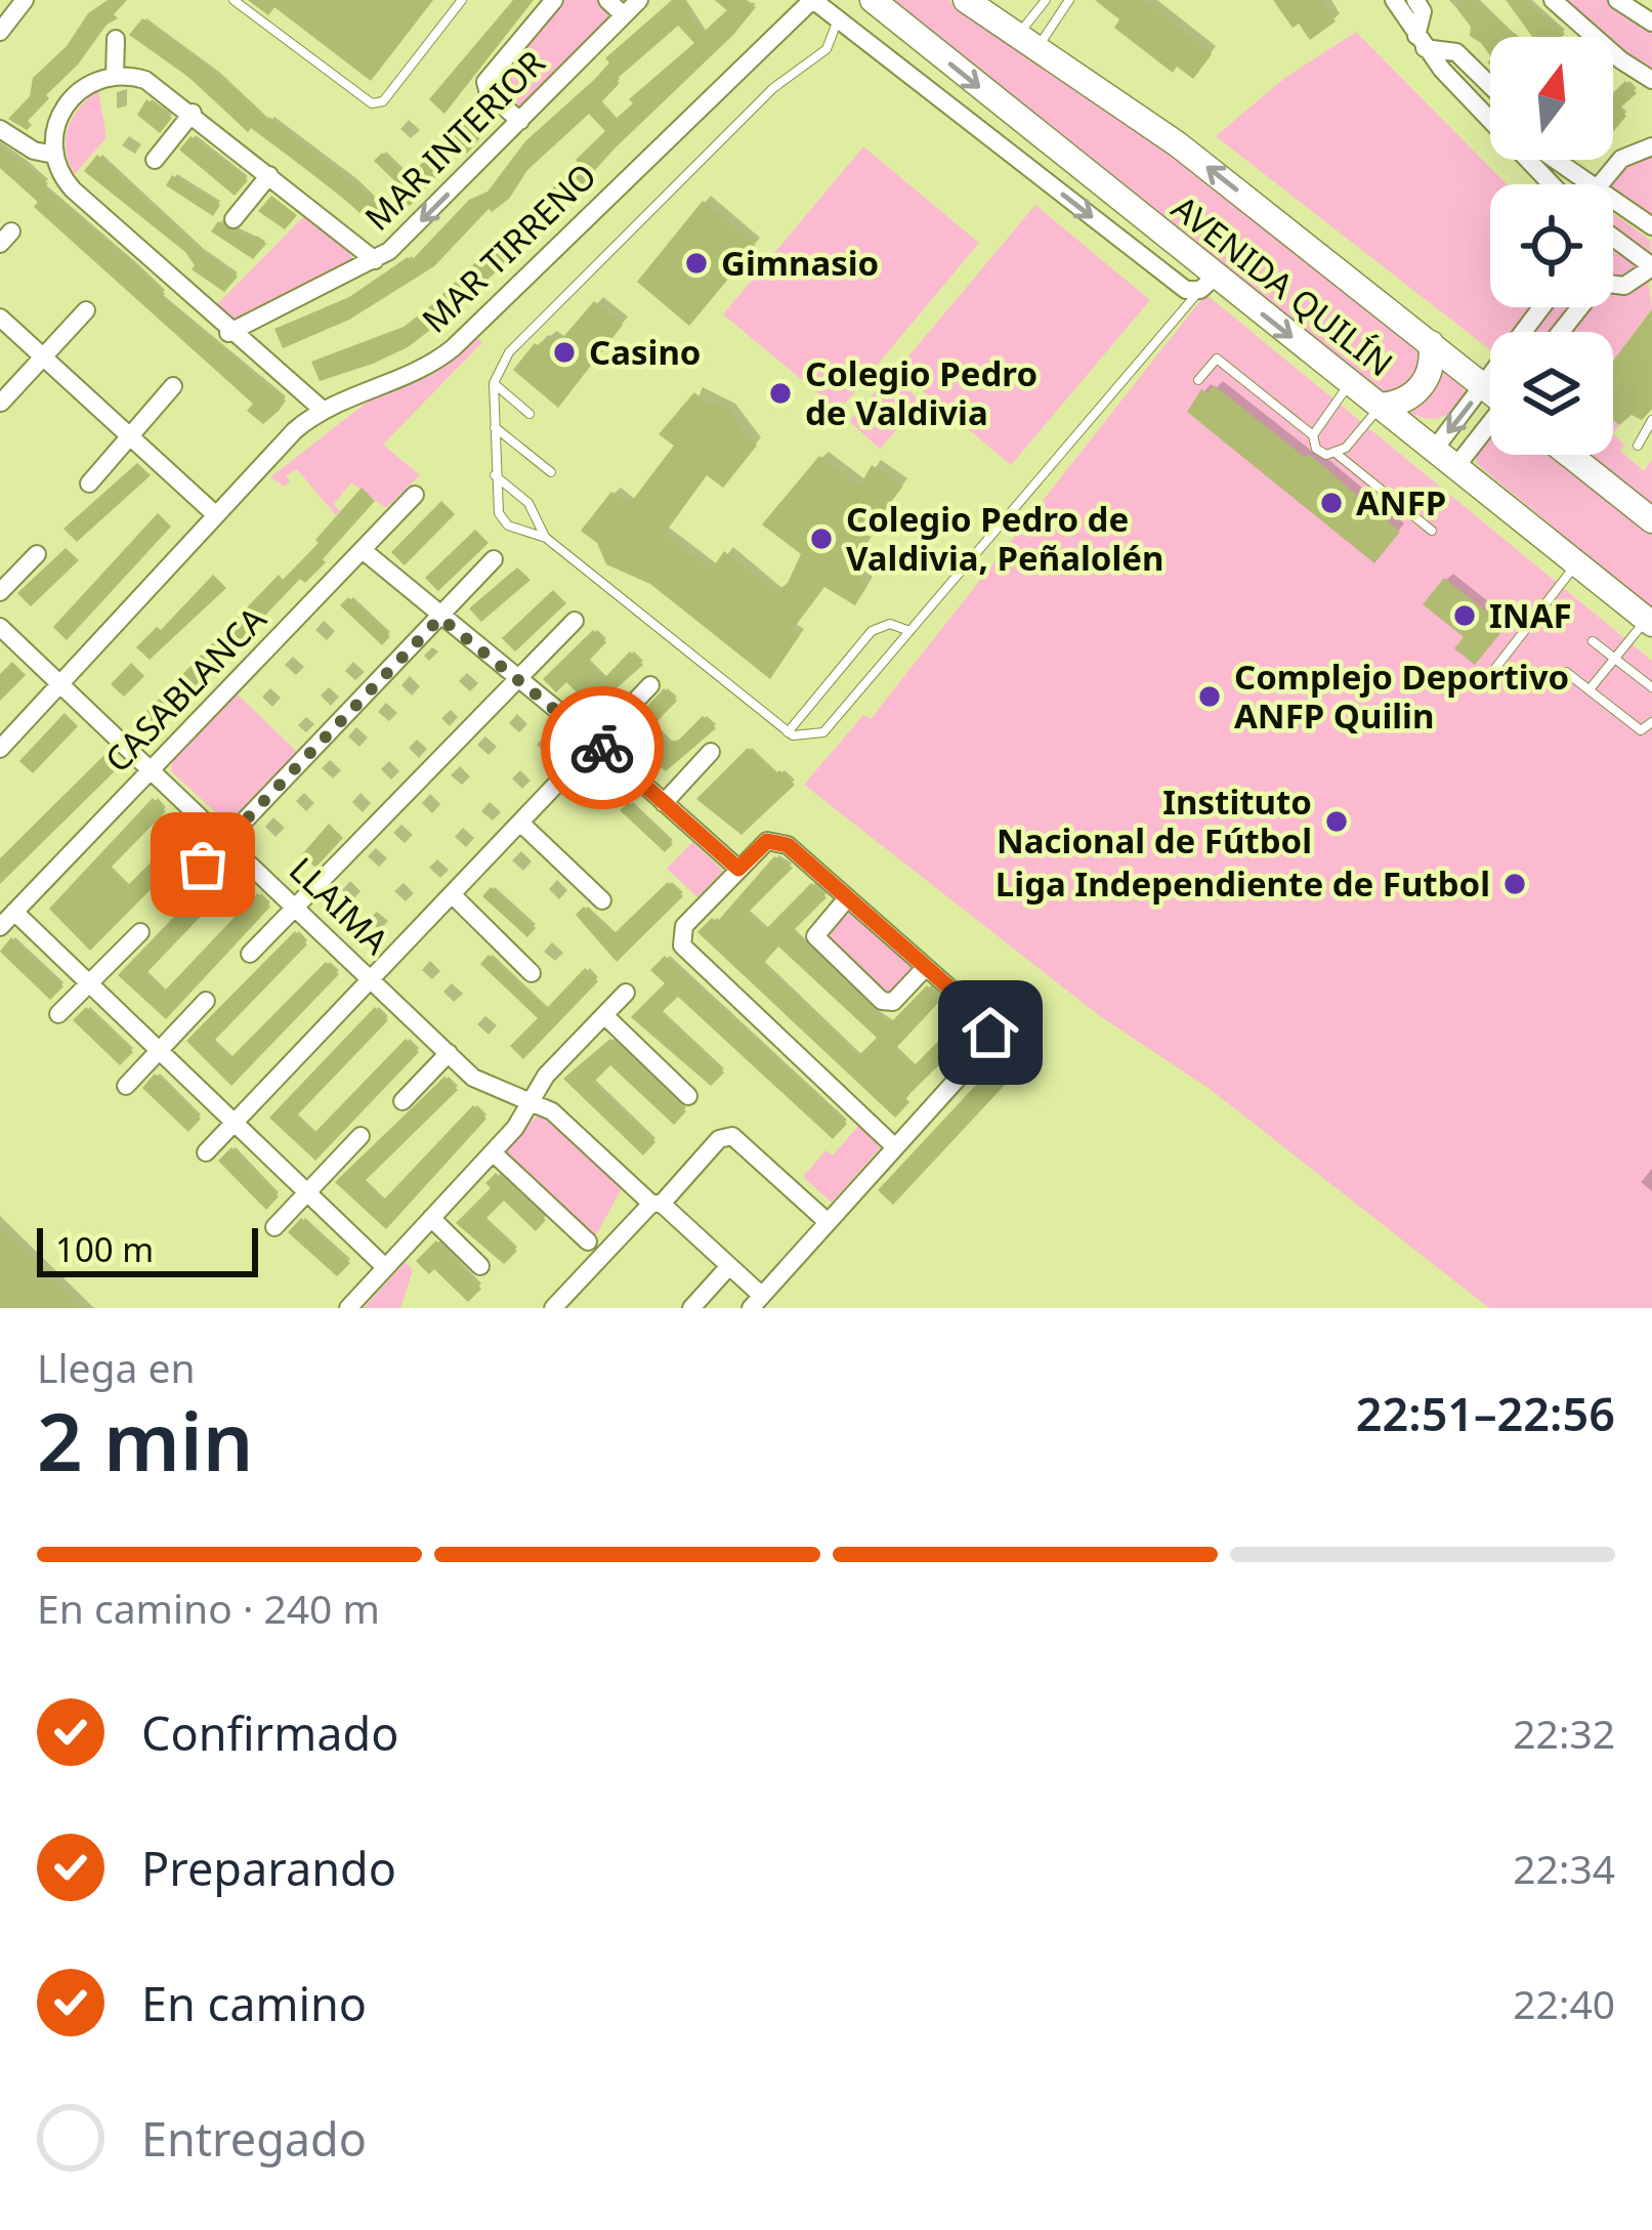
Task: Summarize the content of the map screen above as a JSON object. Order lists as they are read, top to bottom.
{
  "streets": {
    "main road": ["AVENIDA QUILÍN"],
    "street": [
      "MAR INTERIOR",
      "MAR TIRRENO",
      "CASABLANCA",
      "LLAIMA"
    ]
  },
  "crossings": [
    ["MAR TIRRENO", "LLAIMA"],
    ["CASABLANCA", "LLAIMA"]
  ],
  "one_way": ["MAR INTERIOR"],
  "places": [
    "Gimnasio",
    "Casino",
    "Colegio Pedro de Valdivia",
    "ANFP",
    "Colegio Pedro de Valdivia, Peñalolén",
    "INAF",
    "Complejo Deportivo ANFP Quilin",
    "Instituto Nacional de Fútbol",
    "Liga Independiente de Futbol"
  ],
  "scale_bar": "100 m",
  "north": "top",
  "page": {
    "scale": "100 m",
    "heading": ["2 min", "Llega en", "22:51–22:56"],
    "bar": "En camino · 240 m",
    "list": [
      ["Confirmado", "22:32"],
      ["Preparando", "22:34"],
      ["En camino", "22:40"],
      "Entregado"
    ]
  }
}
